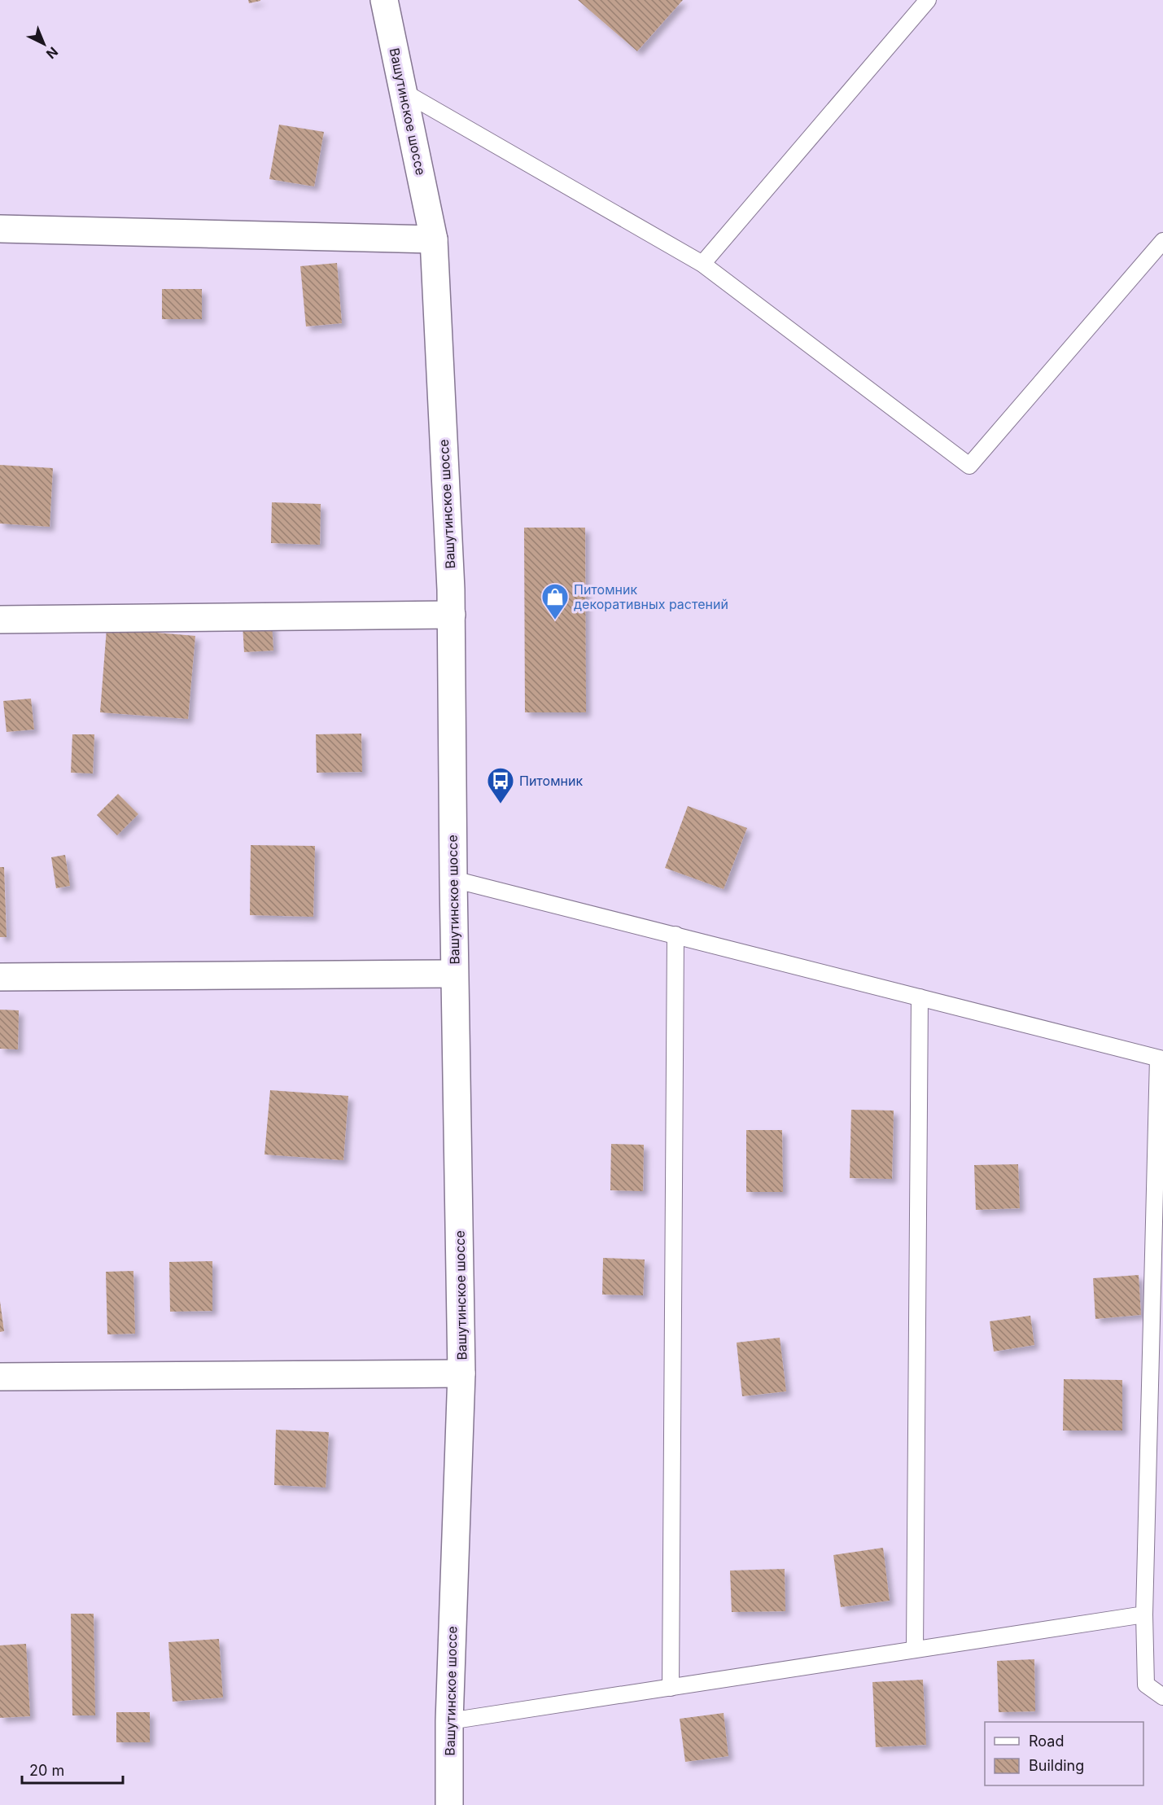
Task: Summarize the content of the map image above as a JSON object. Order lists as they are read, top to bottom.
{
  "streets": {
    "street": ["Вашутинское шоссе"]
  },
  "places": {
    "shop": ["Питомник декоративных растений"],
    "bus stop": ["Питомник"]
  },
  "legend": ["Road", "Building"],
  "scale_bar": "20 m",
  "north": "bottom right"
}
